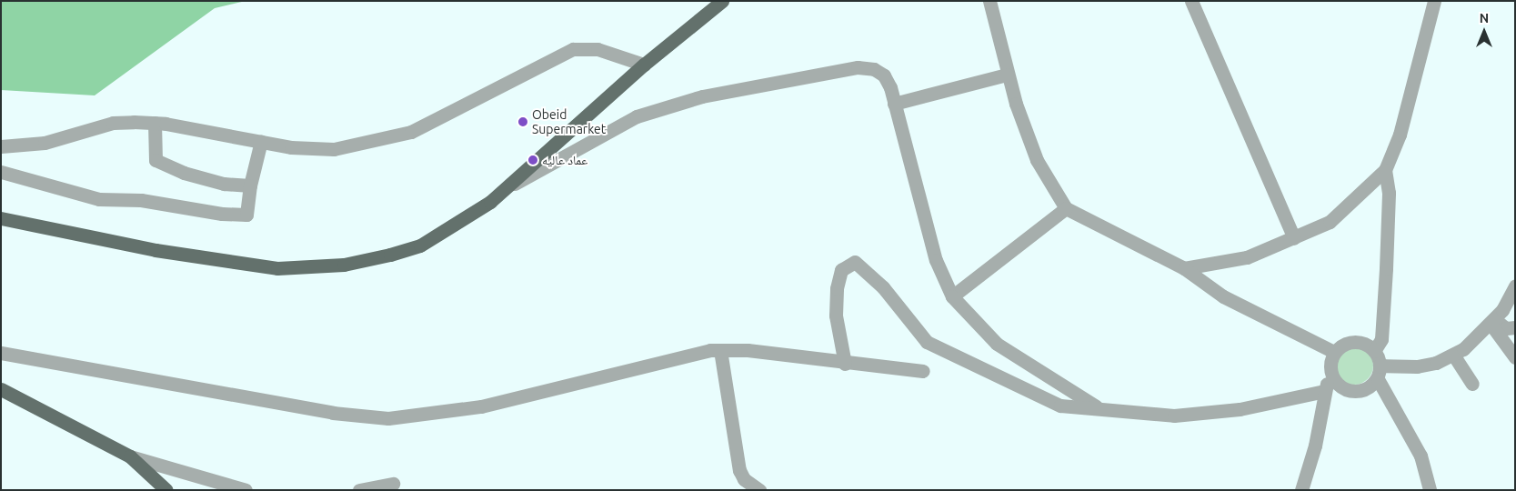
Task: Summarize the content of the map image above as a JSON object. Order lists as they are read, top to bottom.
{
  "places": ["Obeid Supermarket", "عماد عاليه"],
  "north": "top"
}
